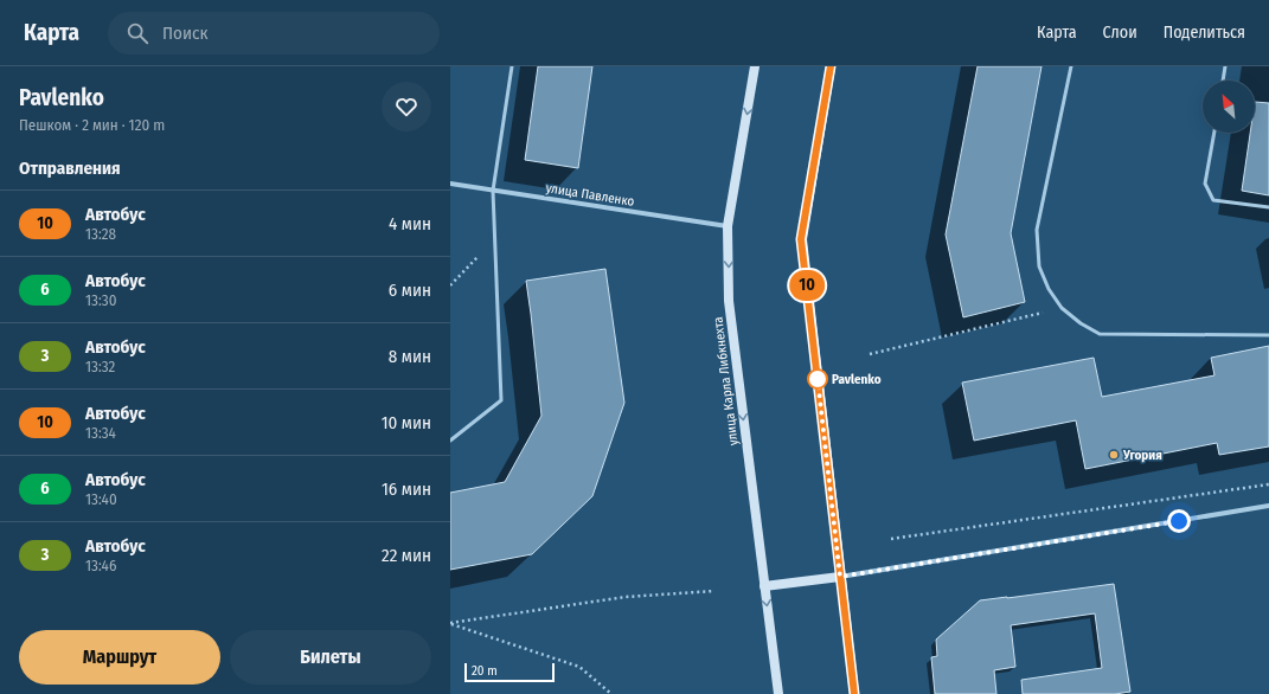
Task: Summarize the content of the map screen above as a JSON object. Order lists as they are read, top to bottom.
{
  "streets": {
    "main road": ["улица Карла Либкнехта"],
    "street": ["улица Павленко"]
  },
  "crossings": [
    ["улица Павленко", "улица Карла Либкнехта"]
  ],
  "places": ["Pavlenko", "Угория"],
  "lines": ["bus line 10"],
  "scale_bar": "20 m",
  "north": "top left",
  "page": {
    "header": "Карта",
    "search": "Поиск",
    "nav": ["Карта", "Слои", "Поделиться"],
    "heading": [
      ["Pavlenko", "Пешком · 2 мин · 120 m"],
      "Отправления"
    ],
    "on_map": "10",
    "list": [
      {
        "mark": "10",
        "name": "Автобус",
        "note": "13:28",
        "value": "4 мин"
      },
      {
        "mark": "6",
        "name": "Автобус",
        "note": "13:30",
        "value": "6 мин"
      },
      {
        "mark": "3",
        "name": "Автобус",
        "note": "13:32",
        "value": "8 мин"
      },
      {
        "mark": "10",
        "name": "Автобус",
        "note": "13:34",
        "value": "10 мин"
      },
      {
        "mark": "6",
        "name": "Автобус",
        "note": "13:40",
        "value": "16 мин"
      },
      {
        "mark": "3",
        "name": "Автобус",
        "note": "13:46",
        "value": "22 мин"
      }
    ],
    "buttons": ["Маршрут", "Билеты"],
    "scale": "20 m"
  }
}
